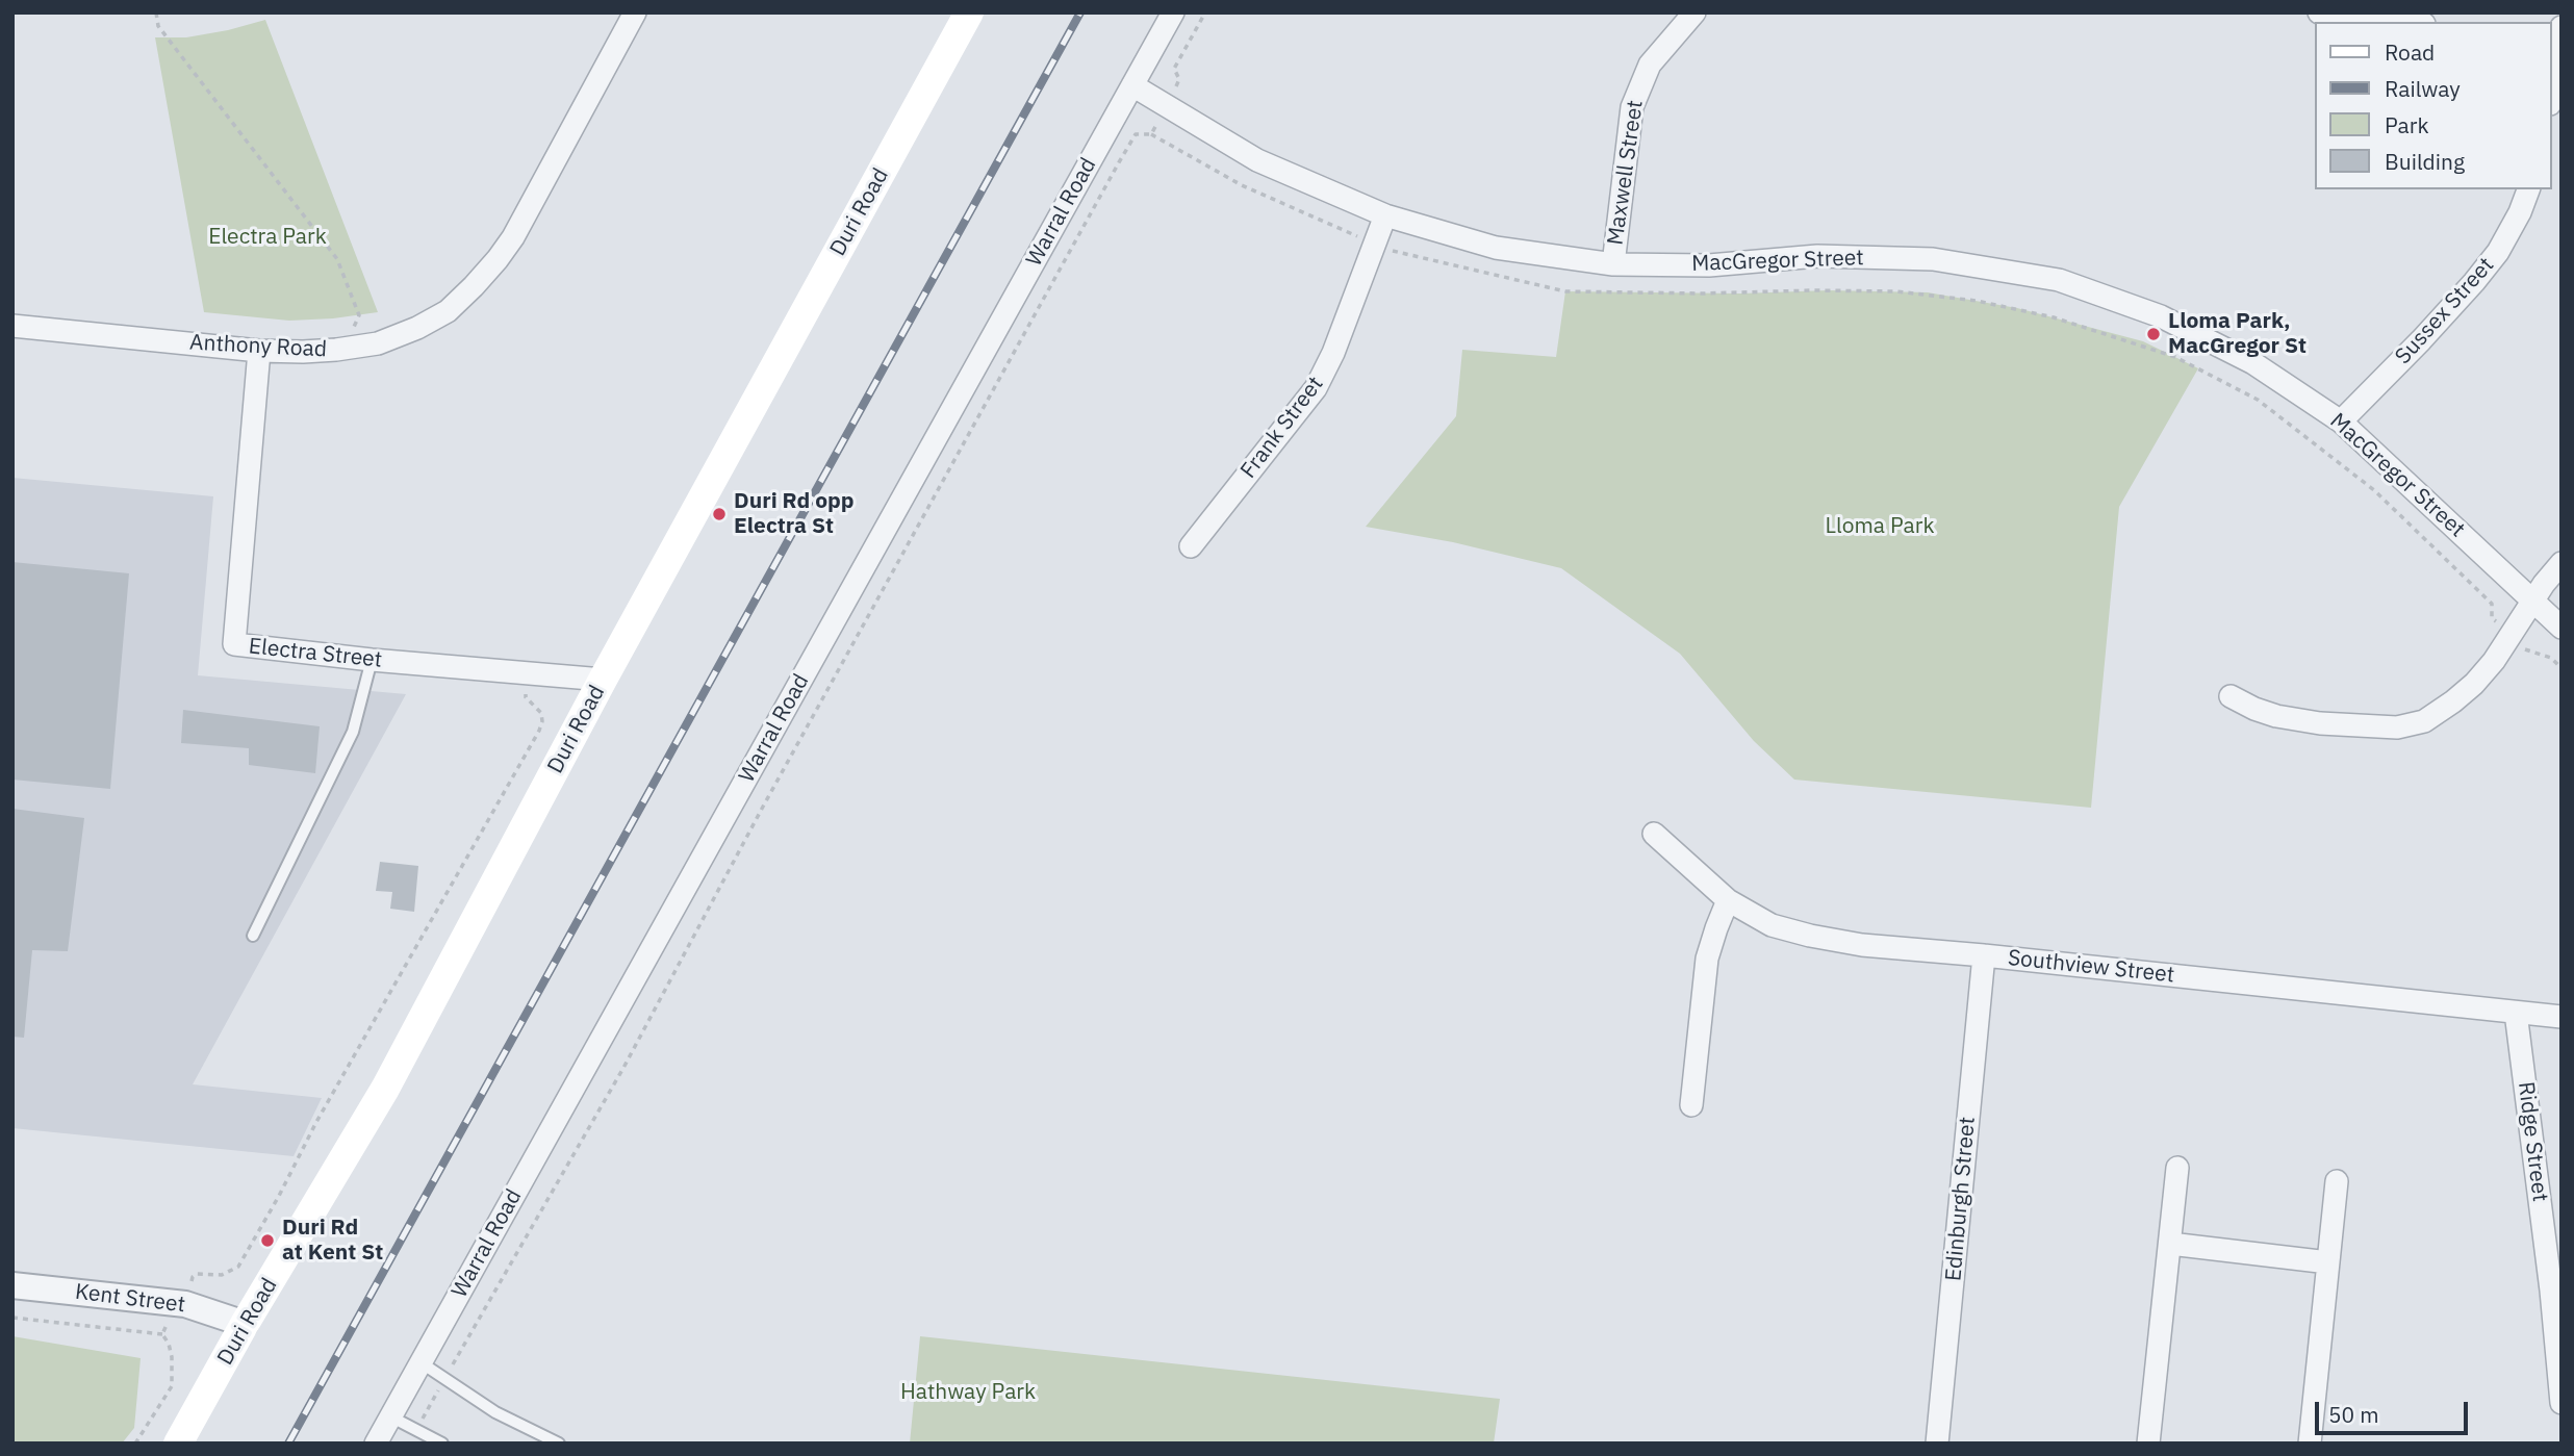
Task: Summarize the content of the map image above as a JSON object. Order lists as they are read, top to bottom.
{
  "streets": {
    "main road": ["Duri Road"],
    "street": [
      "Maxwell Street",
      "Warral Road",
      "MacGregor Street",
      "Sussex Street",
      "Anthony Road",
      "Frank Street",
      "Electra Street",
      "Southview Street",
      "Ridge Street",
      "Edinburgh Street",
      "Kent Street"
    ]
  },
  "crossings": [
    ["Maxwell Street", "MacGregor Street"],
    ["Duri Road", "Electra Street"],
    ["Duri Road", "Kent Street"],
    ["Warral Road", "MacGregor Street"],
    ["MacGregor Street", "Sussex Street"],
    ["MacGregor Street", "Frank Street"],
    ["Anthony Road", "Electra Street"],
    ["Southview Street", "Ridge Street"],
    ["Southview Street", "Edinburgh Street"]
  ],
  "parks": ["Electra Park", "Lloma Park", "Hathway Park"],
  "places": ["Lloma Park, MacGregor St", "Duri Rd opp Electra St", "Duri Rd at Kent St"],
  "legend": [
    "Road",
    "Railway",
    "Park",
    "Building"
  ],
  "scale_bar": "50 m"
}
